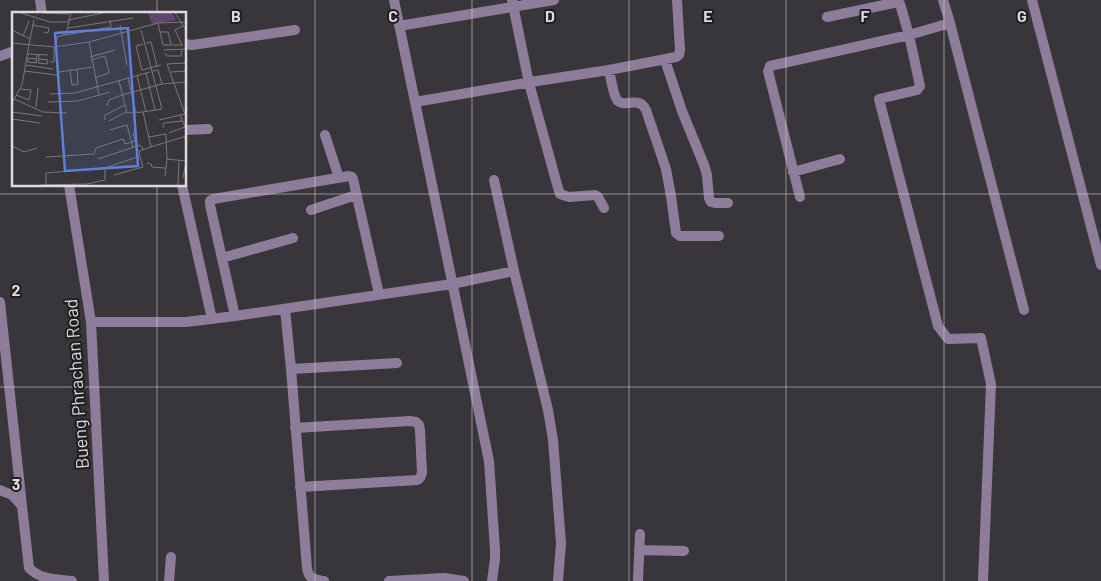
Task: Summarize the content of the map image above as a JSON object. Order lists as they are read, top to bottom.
{
  "streets": {
    "street": ["Bueng Phrachan Road"]
  },
  "grid": {
    "columns": [
      "B",
      "C",
      "D",
      "E",
      "F",
      "G"
    ],
    "rows": ["2", "3"]
  }
}
